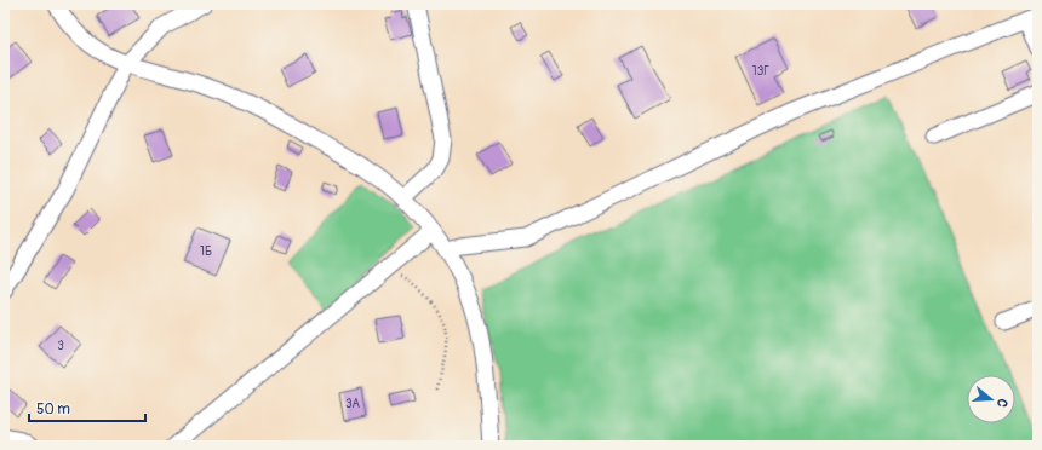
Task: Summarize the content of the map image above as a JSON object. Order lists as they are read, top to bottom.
{
  "house_numbers": [
    "13Г",
    "1Б",
    "3",
    "3А"
  ],
  "scale_bar": "50 m",
  "north": "right"
}
